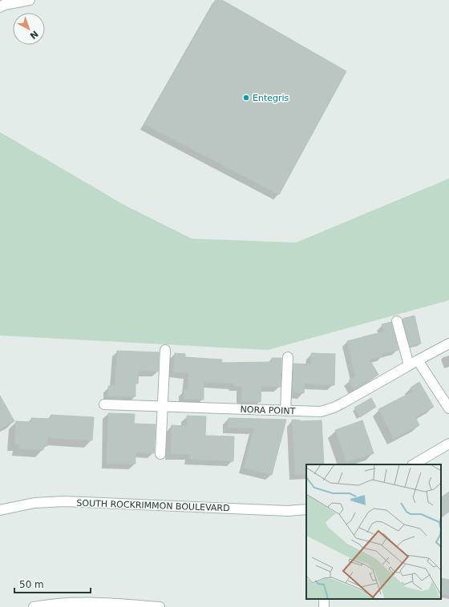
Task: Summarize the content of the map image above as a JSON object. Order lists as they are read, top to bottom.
{
  "streets": {
    "street": ["NORA POINT", "SOUTH ROCKRIMMON BOULEVARD"]
  },
  "places": ["Entegris"],
  "scale_bar": "50 m",
  "north": "bottom right"
}
